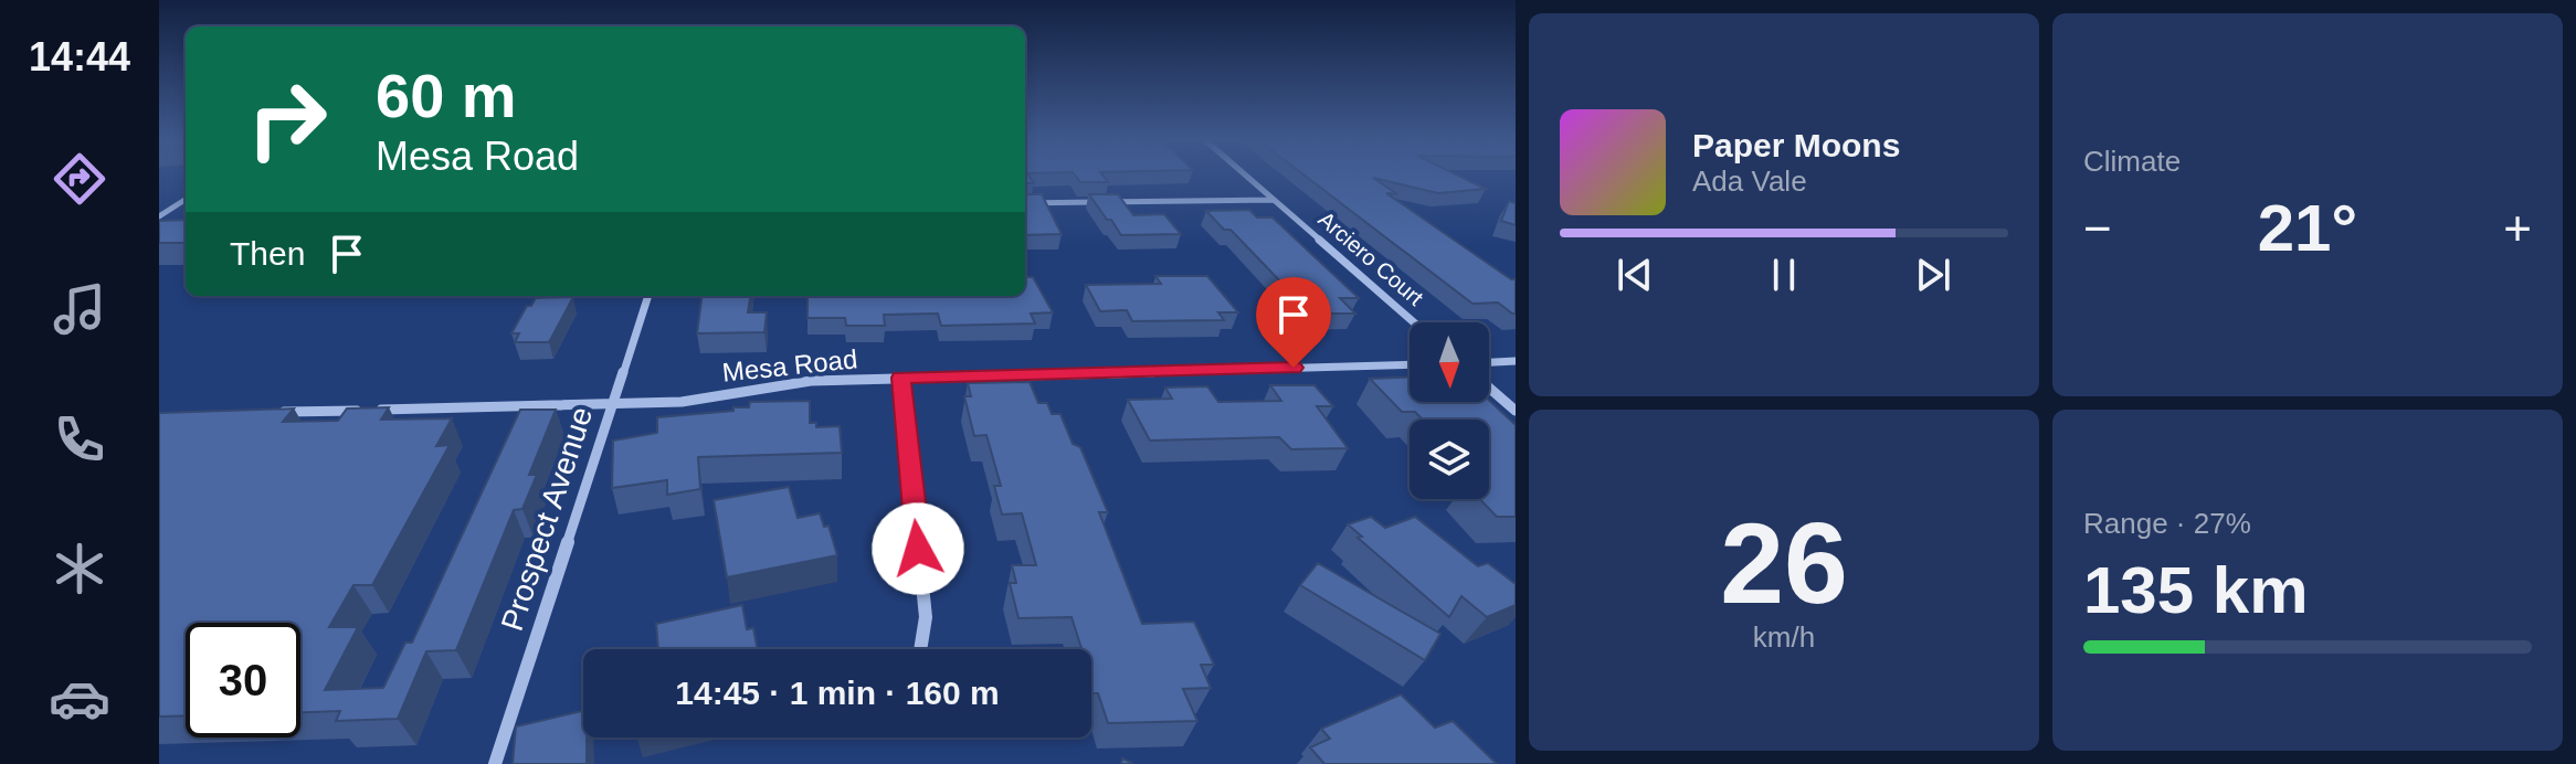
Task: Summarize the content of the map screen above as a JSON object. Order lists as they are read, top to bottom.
{
  "streets": {
    "street": ["Arciero Court", "Mesa Road", "Prospect Avenue"]
  },
  "crossings": [
    ["Mesa Road", "Prospect Avenue"]
  ],
  "north": "bottom",
  "page": {
    "tabs": "14:44",
    "tile": [
      "Climate",
      ["26", "km/h"],
      ["Range · 27%", "135 km"]
    ],
    "turn": ["60 m", "Mesa Road"],
    "song": ["Paper Moons", "Ada Vale"],
    "heat": ["−", "21°", "+"],
    "then": "Then",
    "limit": "30",
    "trip": "14:45 · 1 min · 160 m"
  }
}
